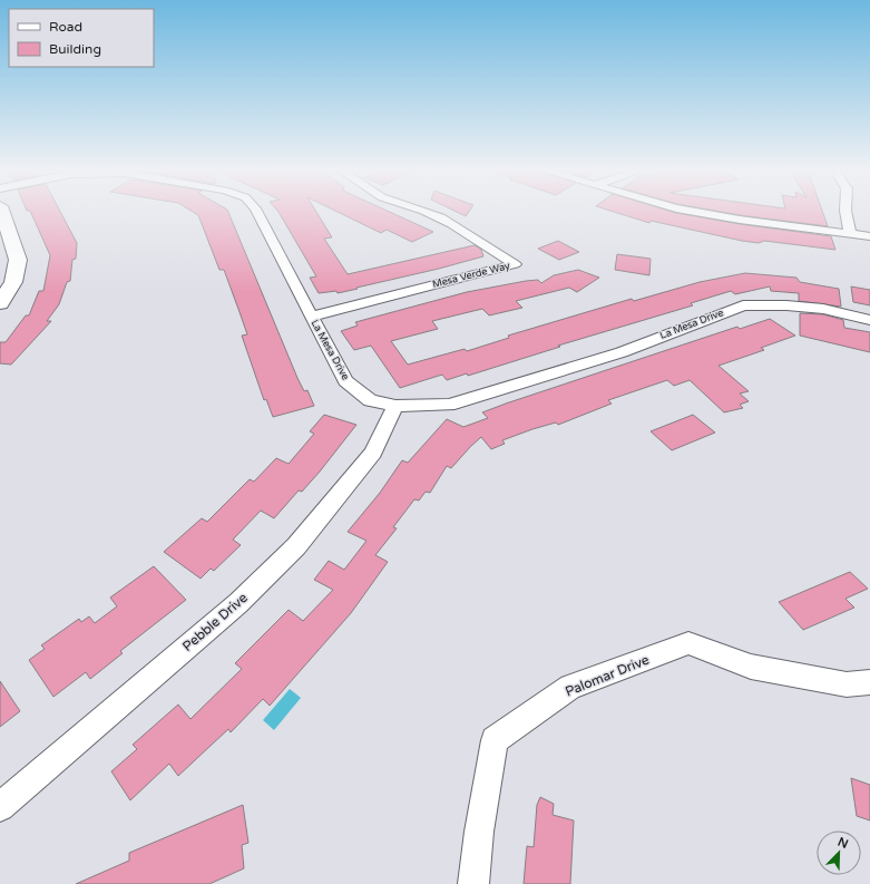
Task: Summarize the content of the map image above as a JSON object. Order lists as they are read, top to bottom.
{
  "streets": {
    "street": [
      "Mesa Verde Way",
      "La Mesa Drive",
      "Pebble Drive",
      "Palomar Drive"
    ]
  },
  "crossings": [
    ["Mesa Verde Way", "La Mesa Drive"],
    ["La Mesa Drive", "Pebble Drive"]
  ],
  "legend": ["Road", "Building"],
  "north": "top right"
}
